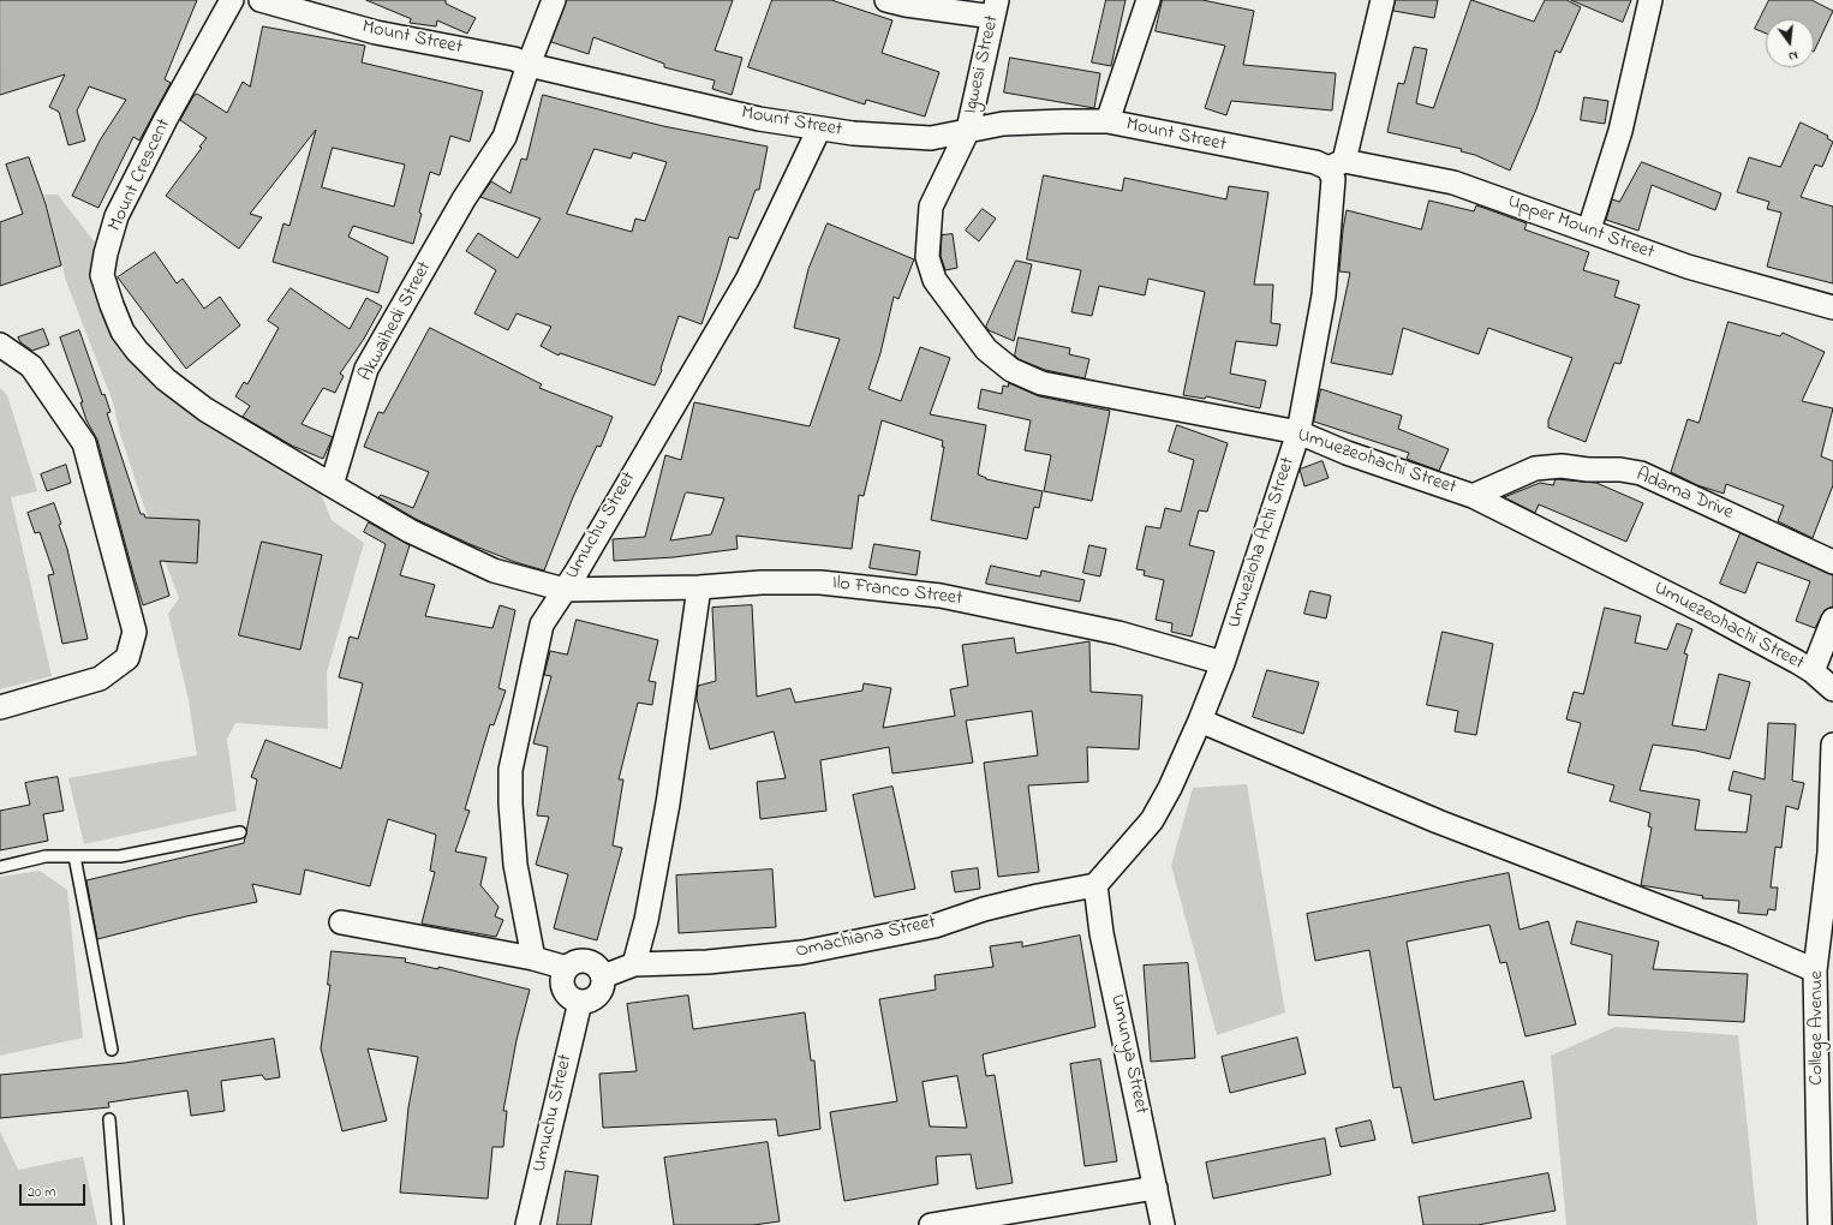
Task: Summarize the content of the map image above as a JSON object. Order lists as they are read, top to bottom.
{
  "streets": {
    "street": [
      "Mount Street",
      "Igwesi Street",
      "Mount Crescent",
      "Upper Mount Street",
      "Akwaihedi Street",
      "Umuezeohachi Street",
      "Adama Drive",
      "Umuchu Street",
      "Umuezioha Achi Street",
      "Ilo Franco Street",
      "Omachiana Street",
      "College Avenue",
      "Umunya Street"
    ]
  },
  "crossings": [
    ["Mount Street", "Igwesi Street"],
    ["Mount Street", "Upper Mount Street"],
    ["Mount Street", "Akwaihedi Street"],
    ["Mount Street", "Umuezeohachi Street"],
    ["Mount Street", "Umuchu Street"],
    ["Mount Street", "Umuezioha Achi Street"],
    ["Igwesi Street", "Umuezeohachi Street"],
    ["Mount Crescent", "Akwaihedi Street"],
    ["Upper Mount Street", "Umuezioha Achi Street"],
    ["Umuezeohachi Street", "Adama Drive"],
    ["Umuezeohachi Street", "Umuezioha Achi Street"],
    ["Umuchu Street", "Ilo Franco Street"],
    ["Umuchu Street", "Omachiana Street"],
    ["Umuezioha Achi Street", "Ilo Franco Street"],
    ["Umuezioha Achi Street", "Omachiana Street"],
    ["Umuezioha Achi Street", "Umunya Street"],
    ["Omachiana Street", "Umunya Street"]
  ],
  "scale_bar": "20 m",
  "north": "bottom"
}
